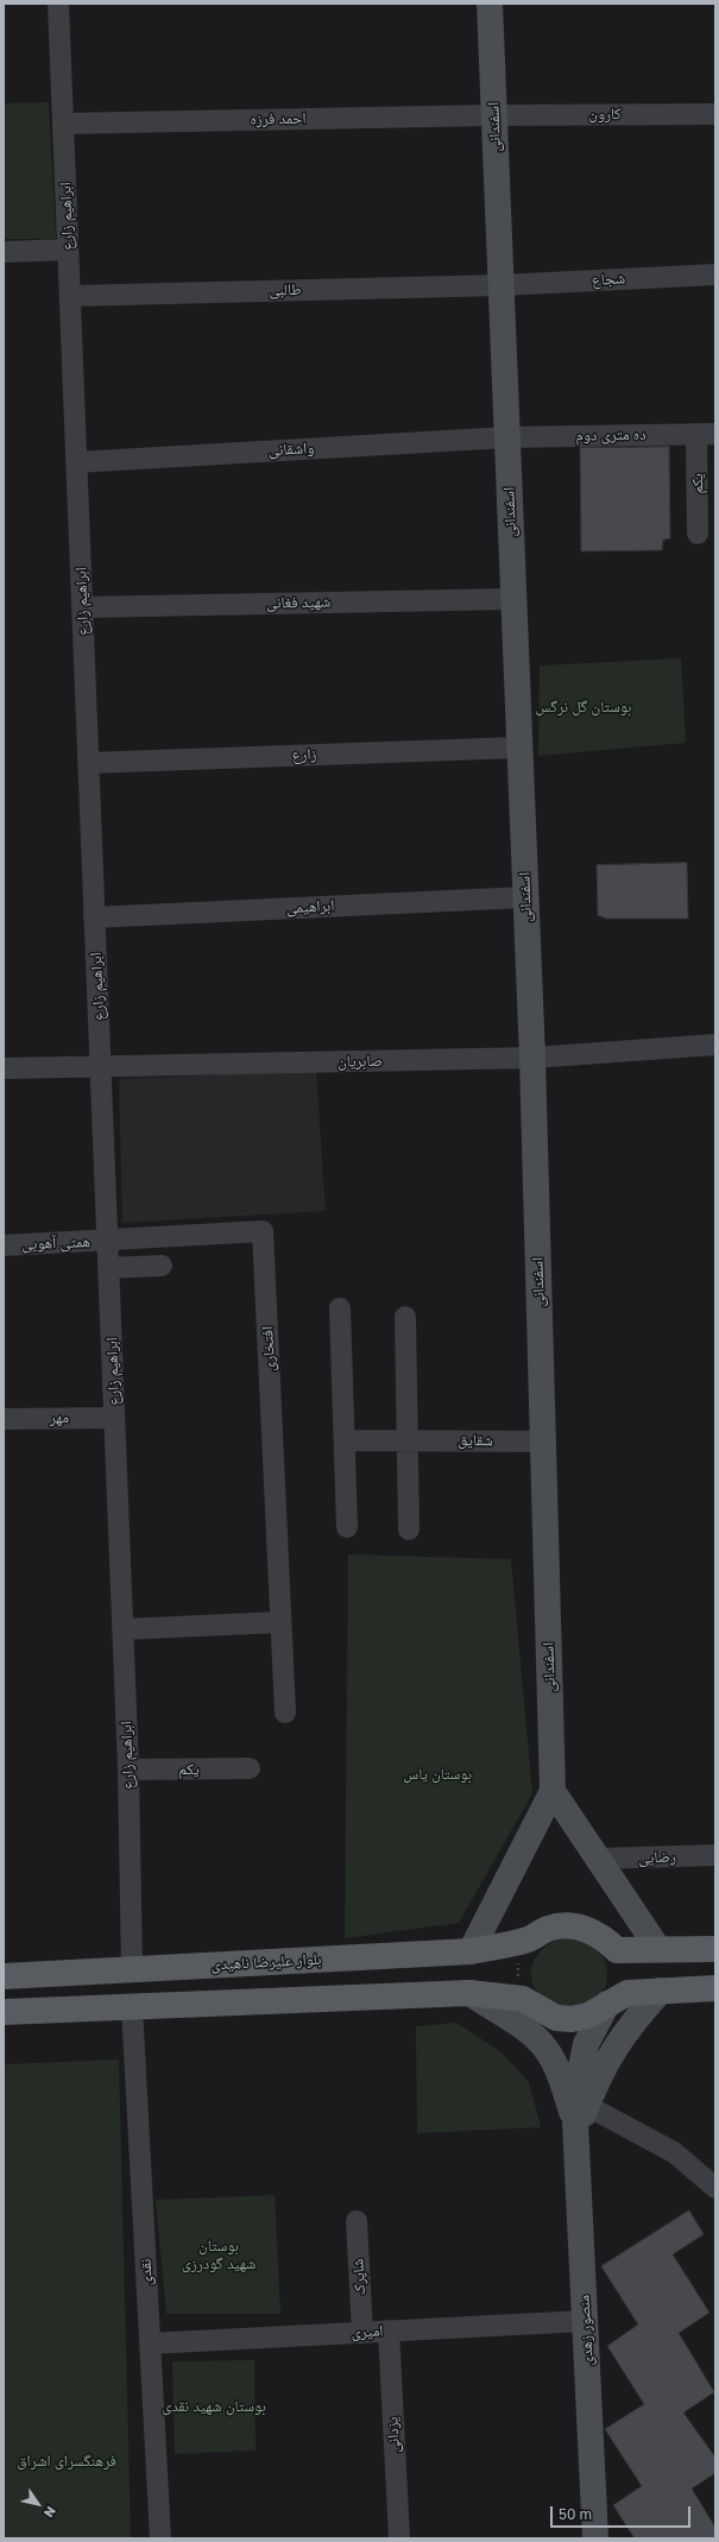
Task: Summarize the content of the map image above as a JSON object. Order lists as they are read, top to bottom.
{
  "streets": {
    "main road": ["اسفندانی", "بلوار علیرضا ناهیدی", "منصور زهدی"],
    "street": [
      "کارون",
      "احمد فرزه",
      "ابراهیم زارع",
      "شجاع",
      "طالبی",
      "ده متری دوم",
      "واشقانی",
      "یکم",
      "شهید فغانی",
      "زارع",
      "ابراهیمی",
      "صابریان",
      "همتی آهویی",
      "افتخاری",
      "مهر",
      "شقایق",
      "رضایی",
      "نقدی",
      "شاپرک",
      "امیری",
      "یزدانی"
    ]
  },
  "crossings": [
    ["کارون", "احمد فرزه"],
    ["کارون", "اسفندانی"],
    ["احمد فرزه", "اسفندانی"],
    ["احمد فرزه", "ابراهیم زارع"],
    ["اسفندانی", "شجاع"],
    ["اسفندانی", "طالبی"],
    ["اسفندانی", "ده متری دوم"],
    ["اسفندانی", "واشقانی"],
    ["اسفندانی", "شهید فغانی"],
    ["اسفندانی", "زارع"],
    ["اسفندانی", "ابراهیمی"],
    ["اسفندانی", "صابریان"],
    ["اسفندانی", "شقایق"],
    ["ابراهیم زارع", "طالبی"],
    ["ابراهیم زارع", "واشقانی"],
    ["ابراهیم زارع", "یکم"],
    ["ابراهیم زارع", "شهید فغانی"],
    ["ابراهیم زارع", "زارع"],
    ["ابراهیم زارع", "ابراهیمی"],
    ["ابراهیم زارع", "صابریان"],
    ["ابراهیم زارع", "همتی آهویی"],
    ["ابراهیم زارع", "افتخاری"],
    ["ابراهیم زارع", "مهر"],
    ["ابراهیم زارع", "بلوار علیرضا ناهیدی"],
    ["شجاع", "طالبی"],
    ["ده متری دوم", "واشقانی"],
    ["ده متری دوم", "یکم"],
    ["همتی آهویی", "افتخاری"],
    ["نقدی", "امیری"],
    ["شاپرک", "امیری"],
    ["منصور زهدی", "امیری"],
    ["امیری", "یزدانی"]
  ],
  "parks": [
    "بوستان گل نرگس",
    "بوستان یاس",
    "بوستان شهید گودرزی",
    "بوستان شهید نقدی",
    "فرهنگسرای اشراق"
  ],
  "scale_bar": "50 m",
  "north": "bottom right"
}
